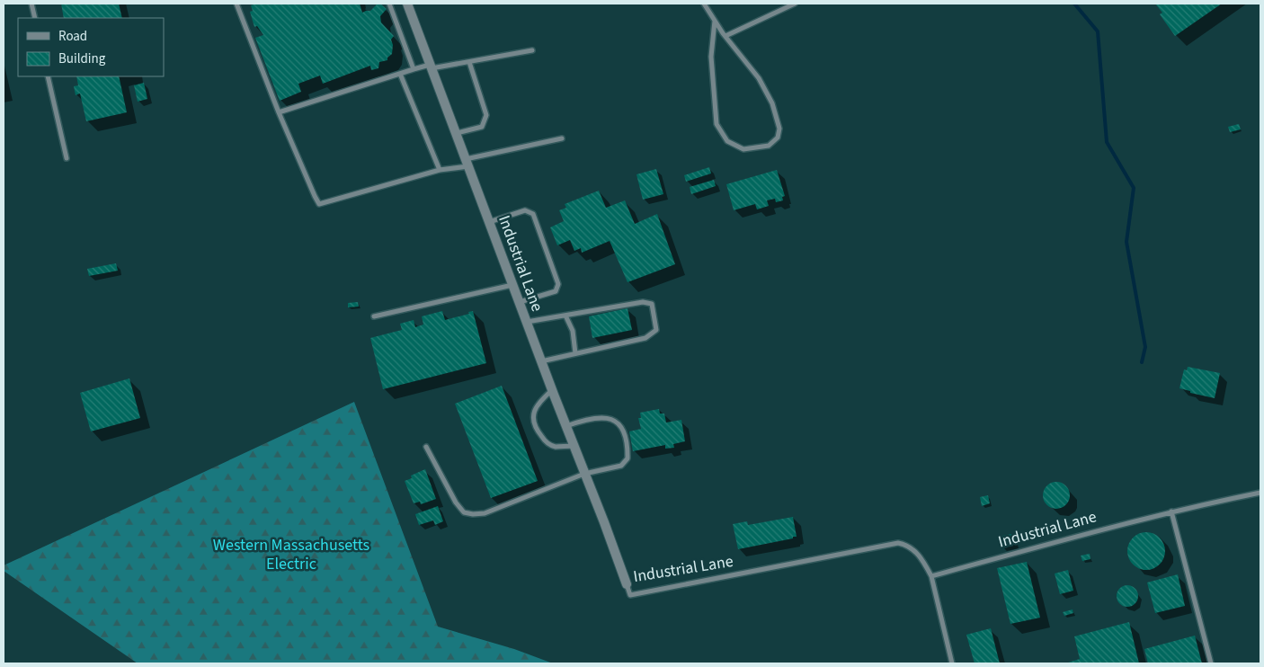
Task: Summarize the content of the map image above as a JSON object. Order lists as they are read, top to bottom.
{
  "streets": {
    "street": ["Industrial Lane"]
  },
  "parks": ["Western Massachusetts Electric"],
  "legend": ["Road", "Building"]
}
